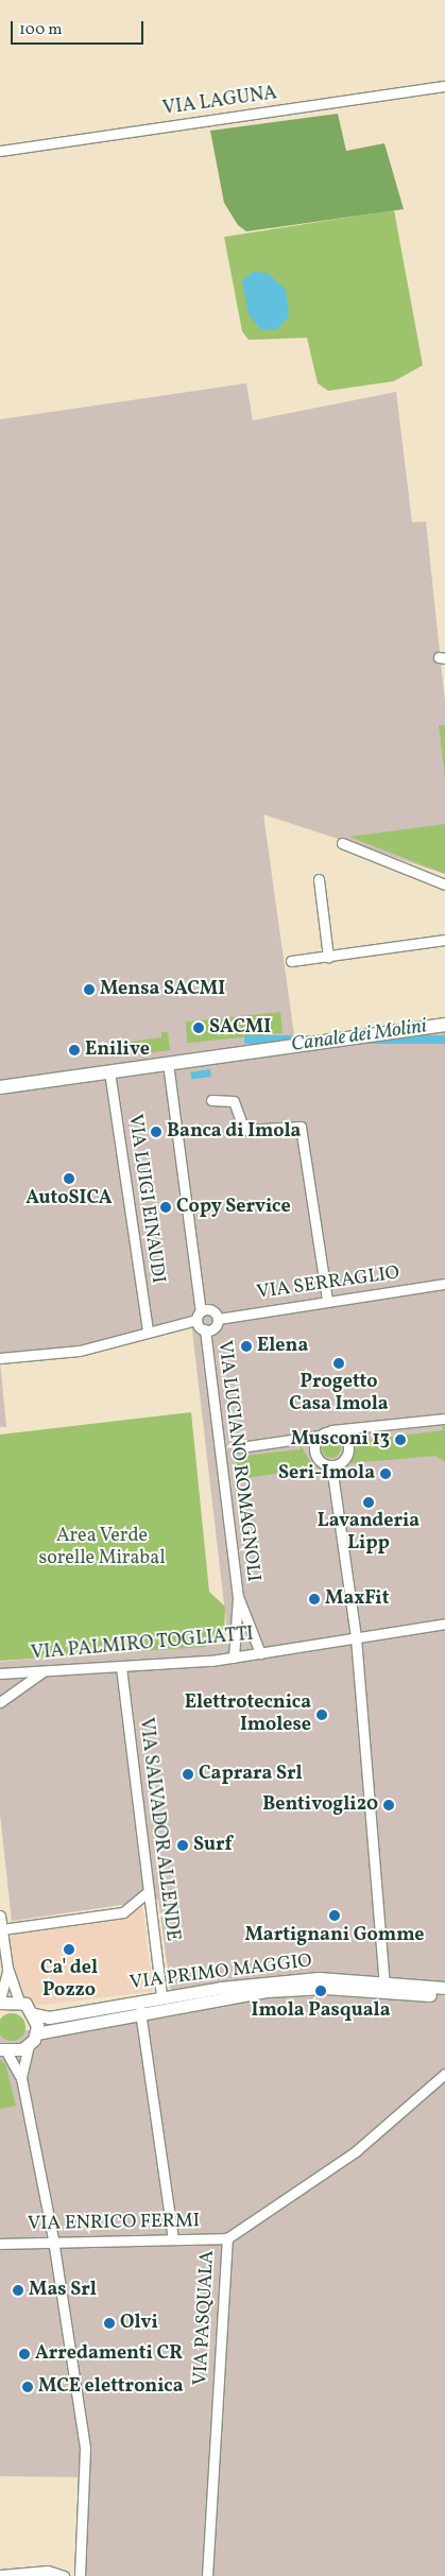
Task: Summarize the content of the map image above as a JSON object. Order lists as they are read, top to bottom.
{
  "streets": {
    "street": [
      "VIA LAGUNA",
      "VIA LUIGI EINAUDI",
      "VIA SERRAGLIO",
      "VIA LUCIANO ROMAGNOLI",
      "VIA PALMIRO TOGLIATTI",
      "VIA SALVADOR ALLENDE",
      "VIA PRIMO MAGGIO",
      "VIA ENRICO FERMI",
      "VIA PASQUALA"
    ]
  },
  "crossings": [
    ["VIA LUCIANO ROMAGNOLI", "VIA PALMIRO TOGLIATTI"],
    ["VIA PALMIRO TOGLIATTI", "VIA SALVADOR ALLENDE"],
    ["VIA SALVADOR ALLENDE", "VIA PRIMO MAGGIO"],
    ["VIA ENRICO FERMI", "VIA PASQUALA"]
  ],
  "water": ["Canale dei Molini"],
  "parks": ["Area Verde sorelle Mirabal"],
  "places": [
    "Mensa SACMI",
    "SACMI",
    "Enilive",
    "Banca di Imola",
    "AutoSICA",
    "Copy Service",
    "Elena",
    "Progetto Casa Imola",
    "Musconi 13",
    "Seri-Imola",
    "Lavanderia Lipp",
    "MaxFit",
    "Elettrotecnica Imolese",
    "Caprara Srl",
    "Bentivogli20",
    "Surf",
    "Martignani Gomme",
    "Ca' del Pozzo",
    "Imola Pasquala",
    "Mas Srl",
    "Olvi",
    "Arredamenti CR",
    "MCE elettronica"
  ],
  "scale_bar": "100 m"
}
